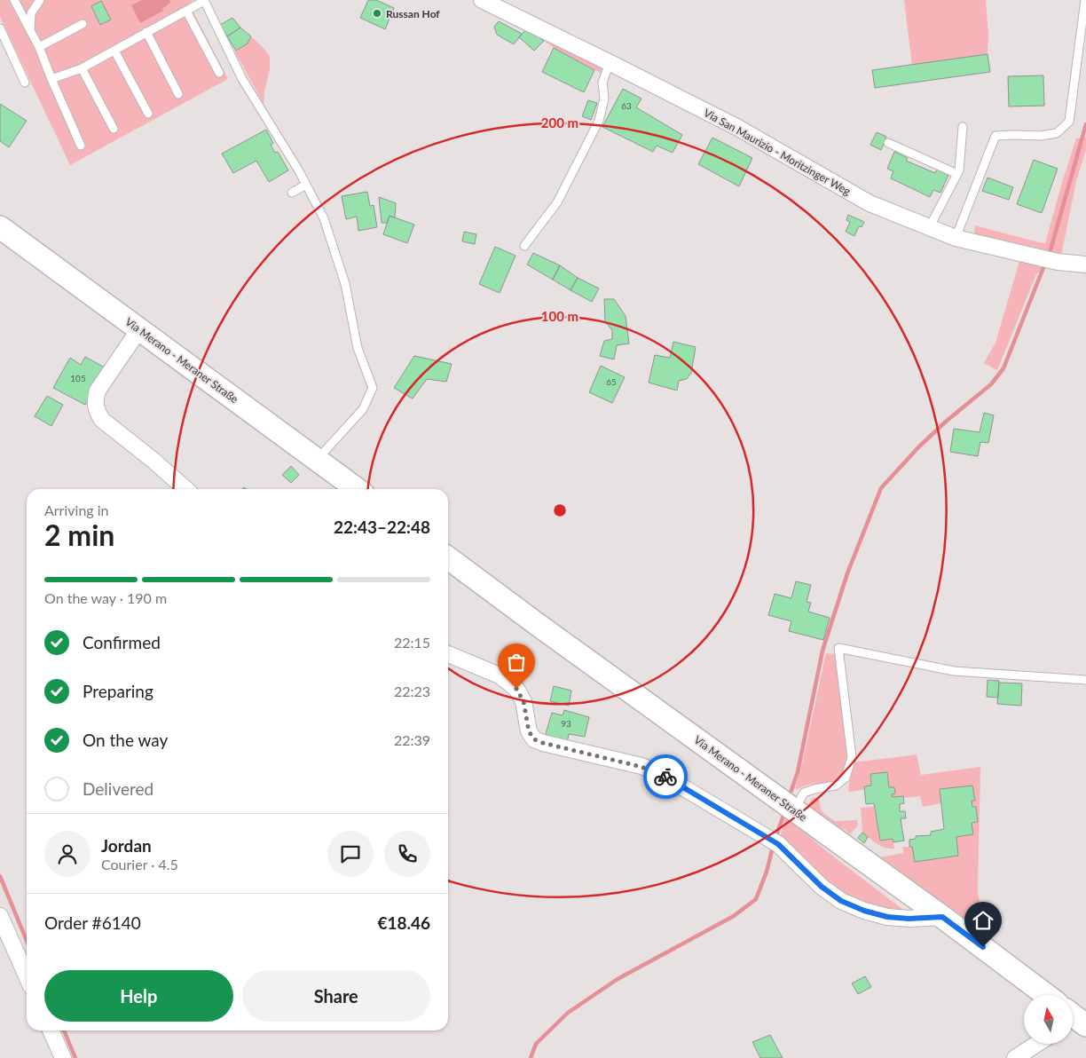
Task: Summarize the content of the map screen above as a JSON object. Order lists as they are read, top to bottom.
{
  "streets": {
    "main road": ["Via Merano - Meraner Straße"],
    "street": ["Via San Maurizio - Moritzinger Weg"]
  },
  "places": ["Russan Hof"],
  "house_numbers": [
    "63",
    "105",
    "65",
    "93"
  ],
  "north": "top",
  "page": {
    "heading": ["2 min", "Arriving in", "22:43–22:48"],
    "panel": [
      "Jordan",
      "Courier · 4.5",
      "Order #6140",
      "€18.46"
    ],
    "bar": "On the way · 190 m",
    "list": [
      ["Confirmed", "22:15"],
      ["Preparing", "22:23"],
      ["On the way", "22:39"],
      "Delivered"
    ],
    "buttons": ["Help", "Share"]
  },
  "rings": ["200 m", "100 m"]
}
